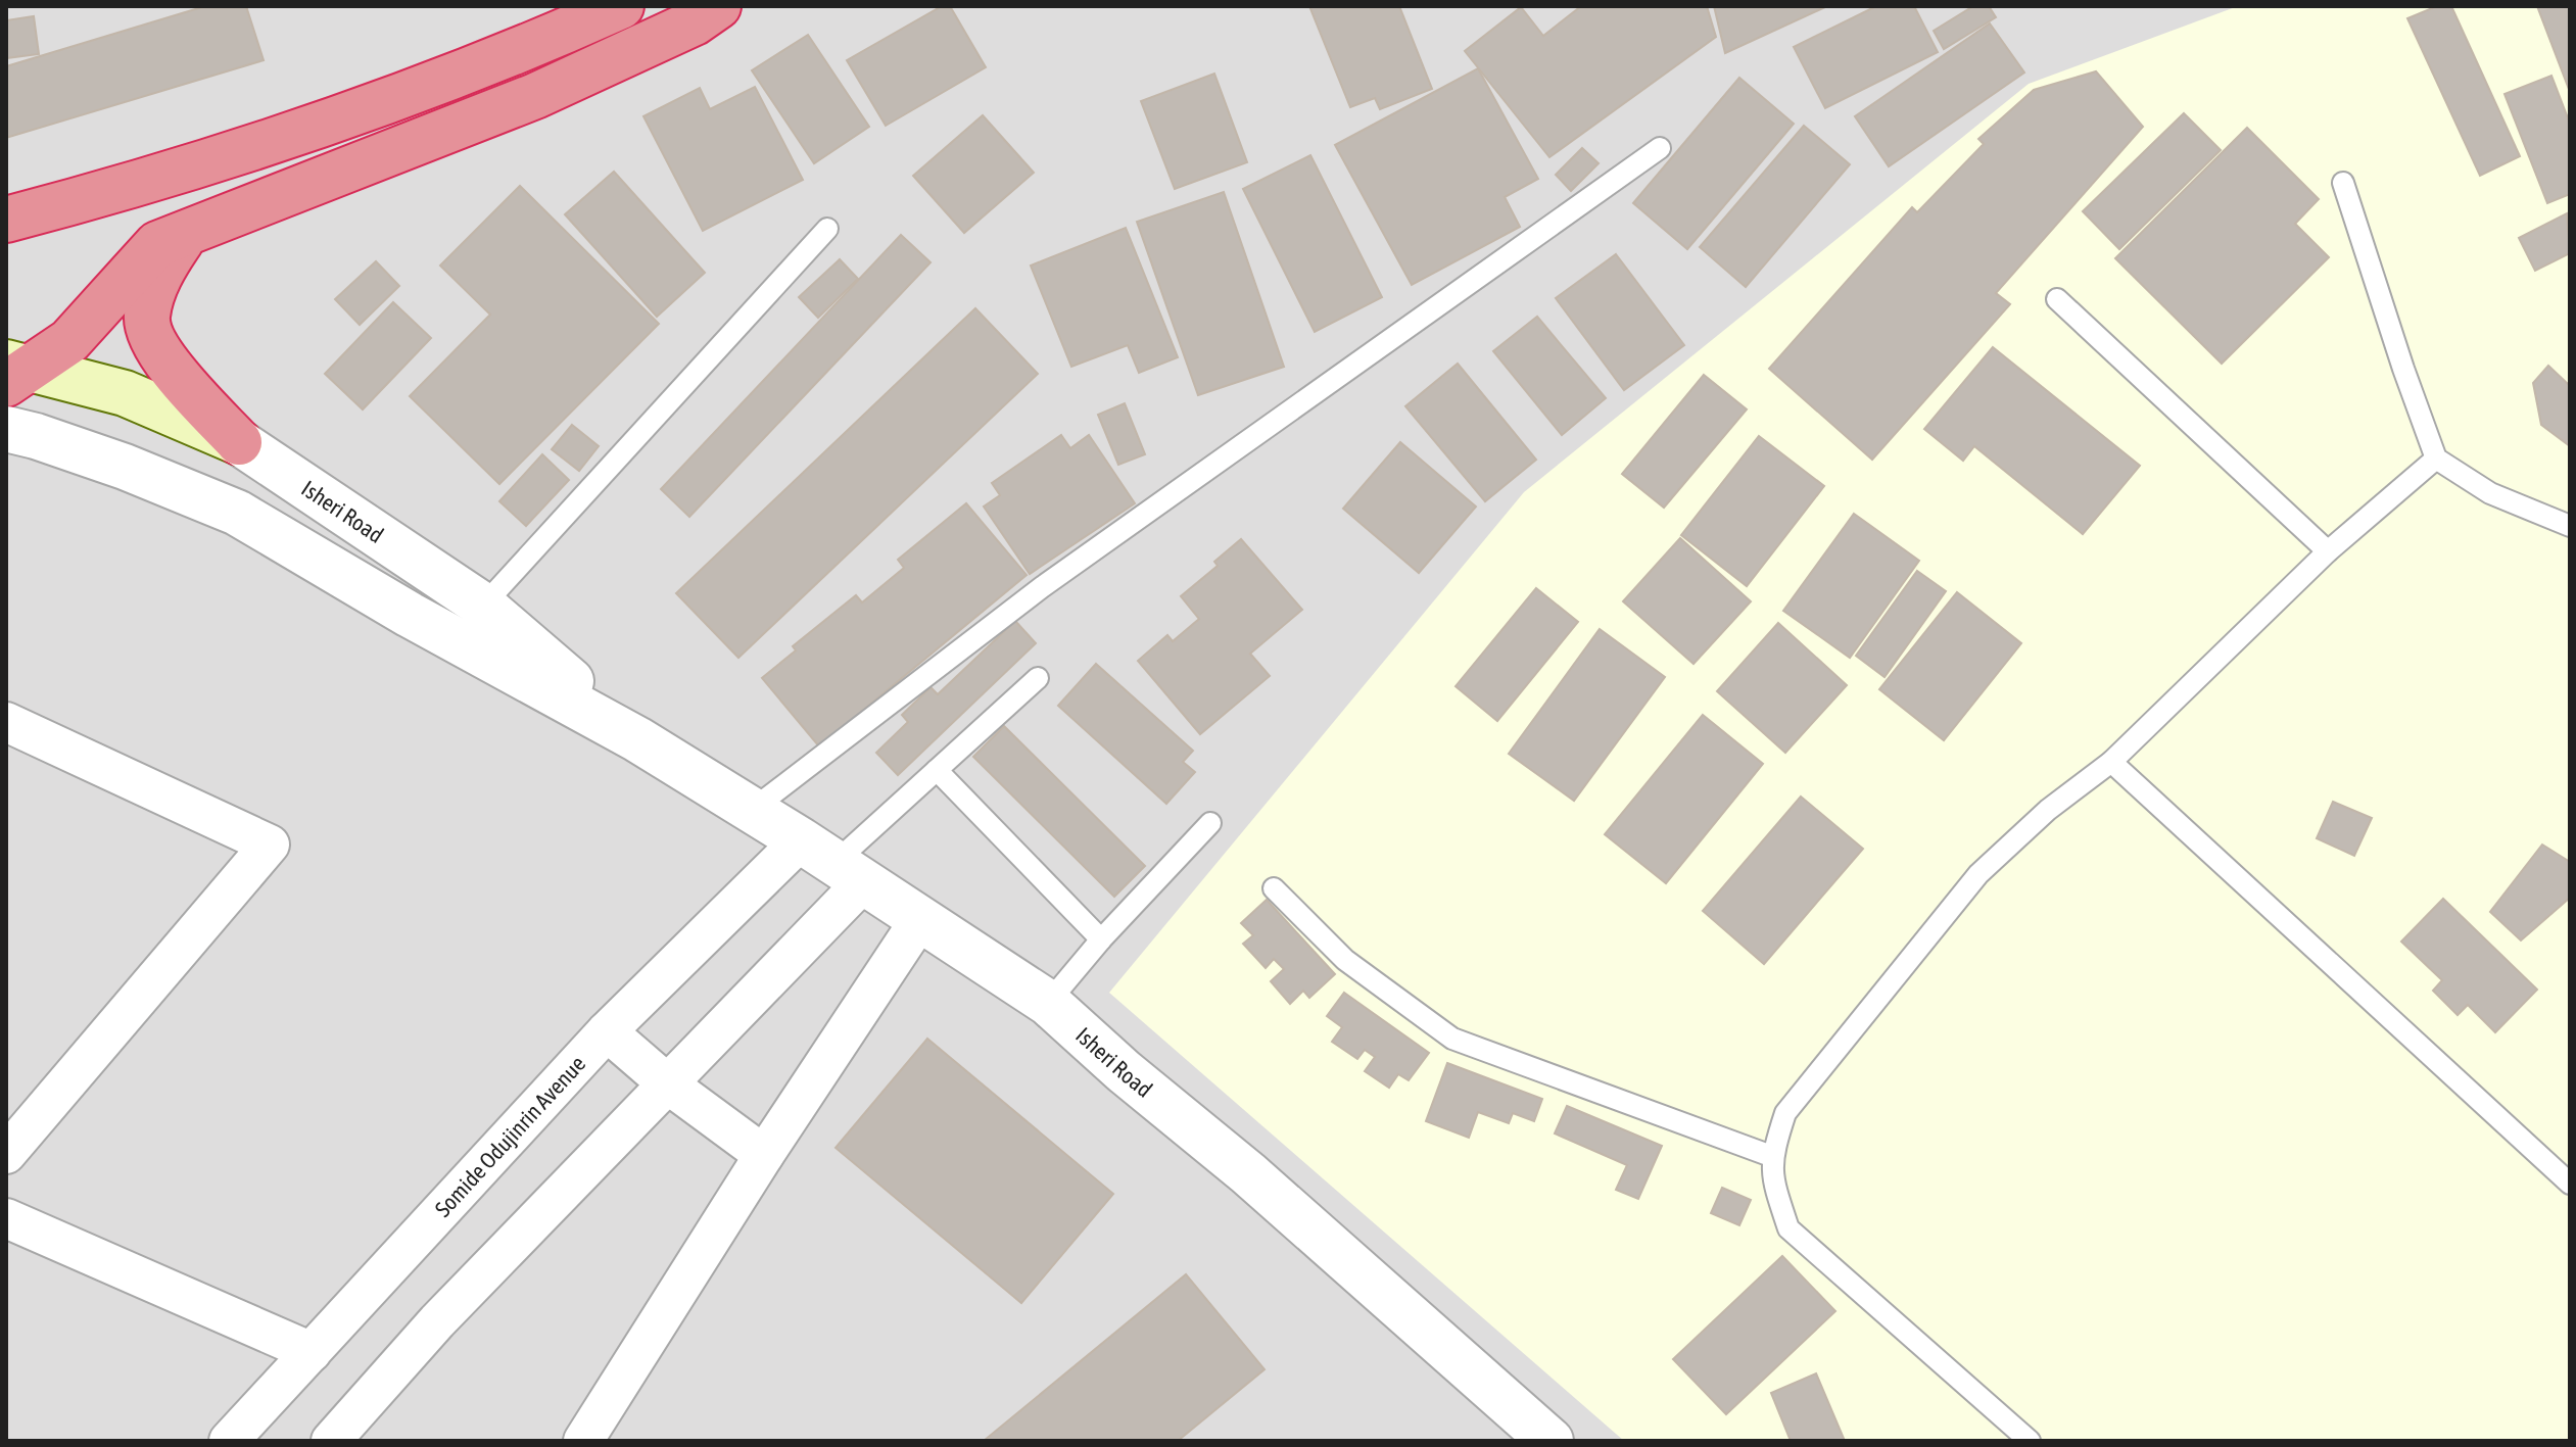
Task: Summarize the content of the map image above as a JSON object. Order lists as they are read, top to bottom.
{
  "streets": {
    "main road": ["Isheri Road"],
    "street": ["Somide Odujinrin Avenue"]
  },
  "crossings": [
    ["Isheri Road", "Somide Odujinrin Avenue"]
  ]
}
